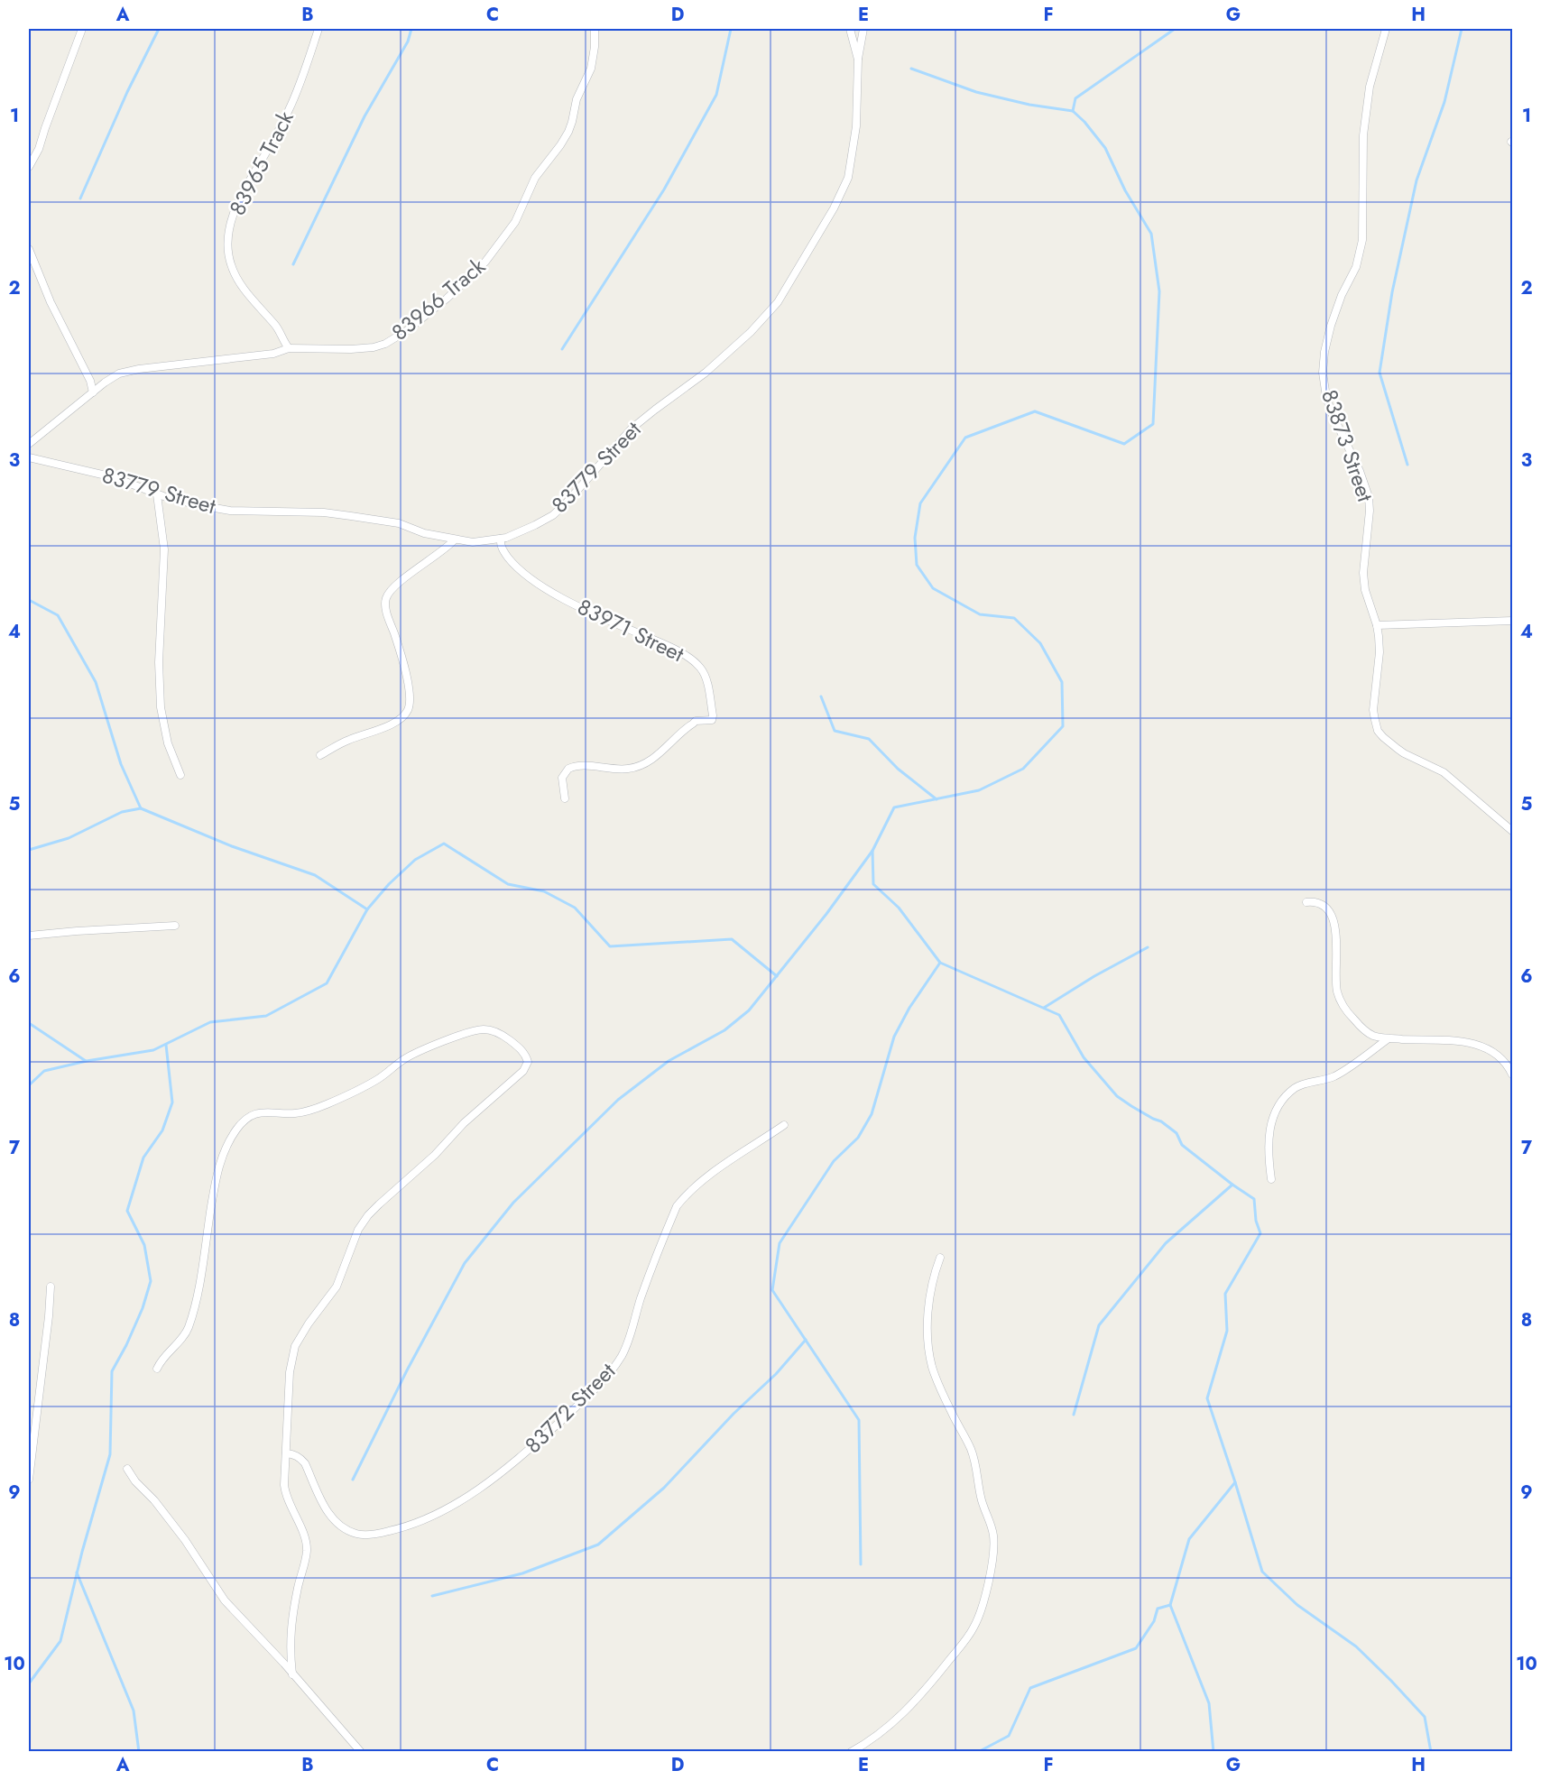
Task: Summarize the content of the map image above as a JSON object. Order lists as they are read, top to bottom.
{
  "streets": {
    "street": [
      "83965 Track",
      "83966 Track",
      "83873 Street",
      "83779 Street",
      "83971 Street",
      "83772 Street"
    ]
  },
  "crossings": [
    ["83965 Track", "83966 Track"],
    ["83779 Street", "83971 Street"]
  ],
  "grid": {
    "columns": [
      "A",
      "B",
      "C",
      "D",
      "E",
      "F",
      "G",
      "H"
    ],
    "rows": [
      "1",
      "2",
      "3",
      "4",
      "5",
      "6",
      "7",
      "8",
      "9",
      "10"
    ]
  }
}
